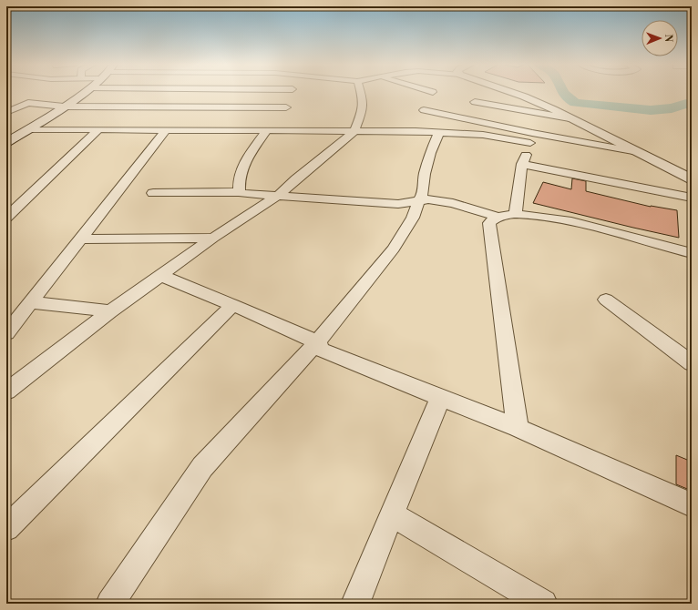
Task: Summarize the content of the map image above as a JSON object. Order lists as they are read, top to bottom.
{
  "north": "right"
}
